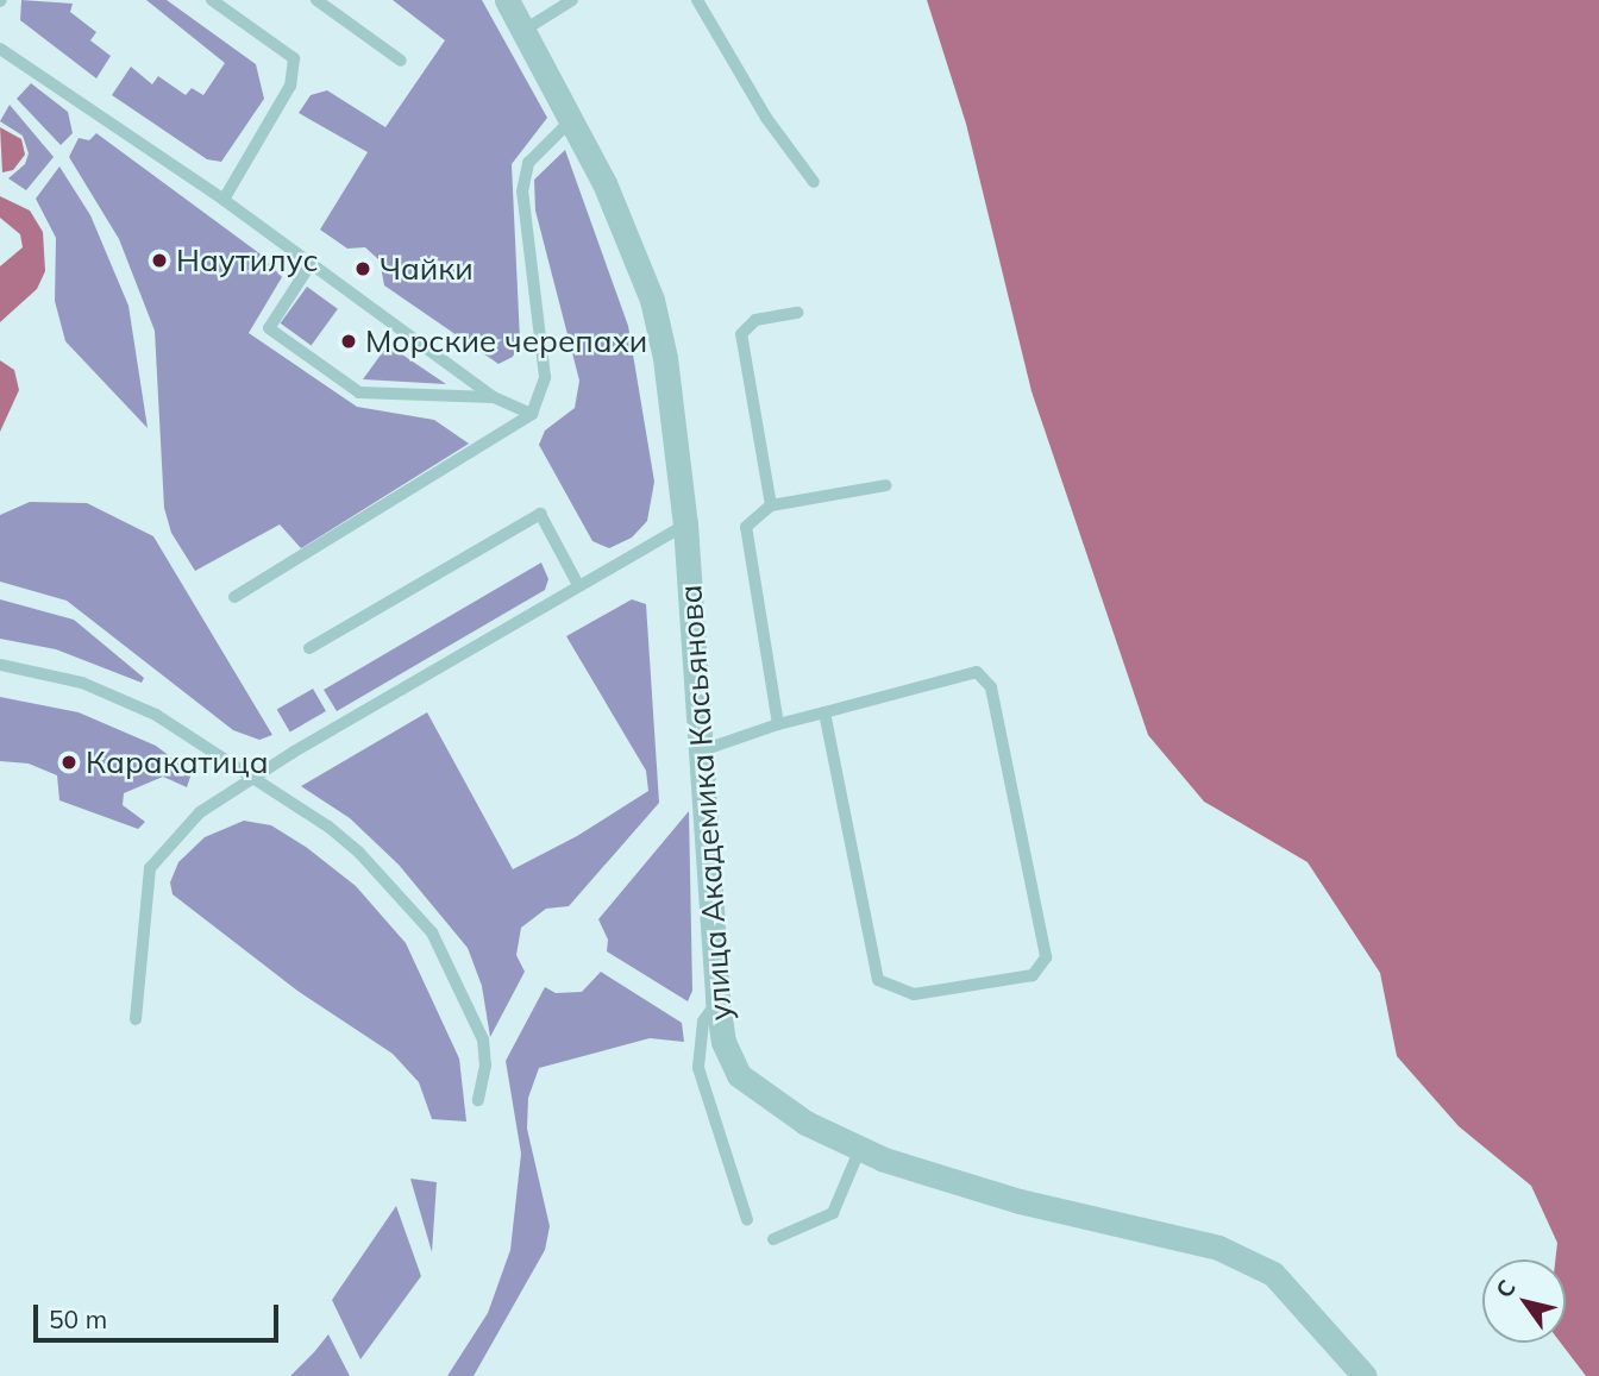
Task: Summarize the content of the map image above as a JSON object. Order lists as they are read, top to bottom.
{
  "streets": {
    "street": ["улица Академика Касьянова"]
  },
  "places": [
    "Наутилус",
    "Чайки",
    "Морские черепахи",
    "Каракатица"
  ],
  "scale_bar": "50 m",
  "north": "top left"
}
